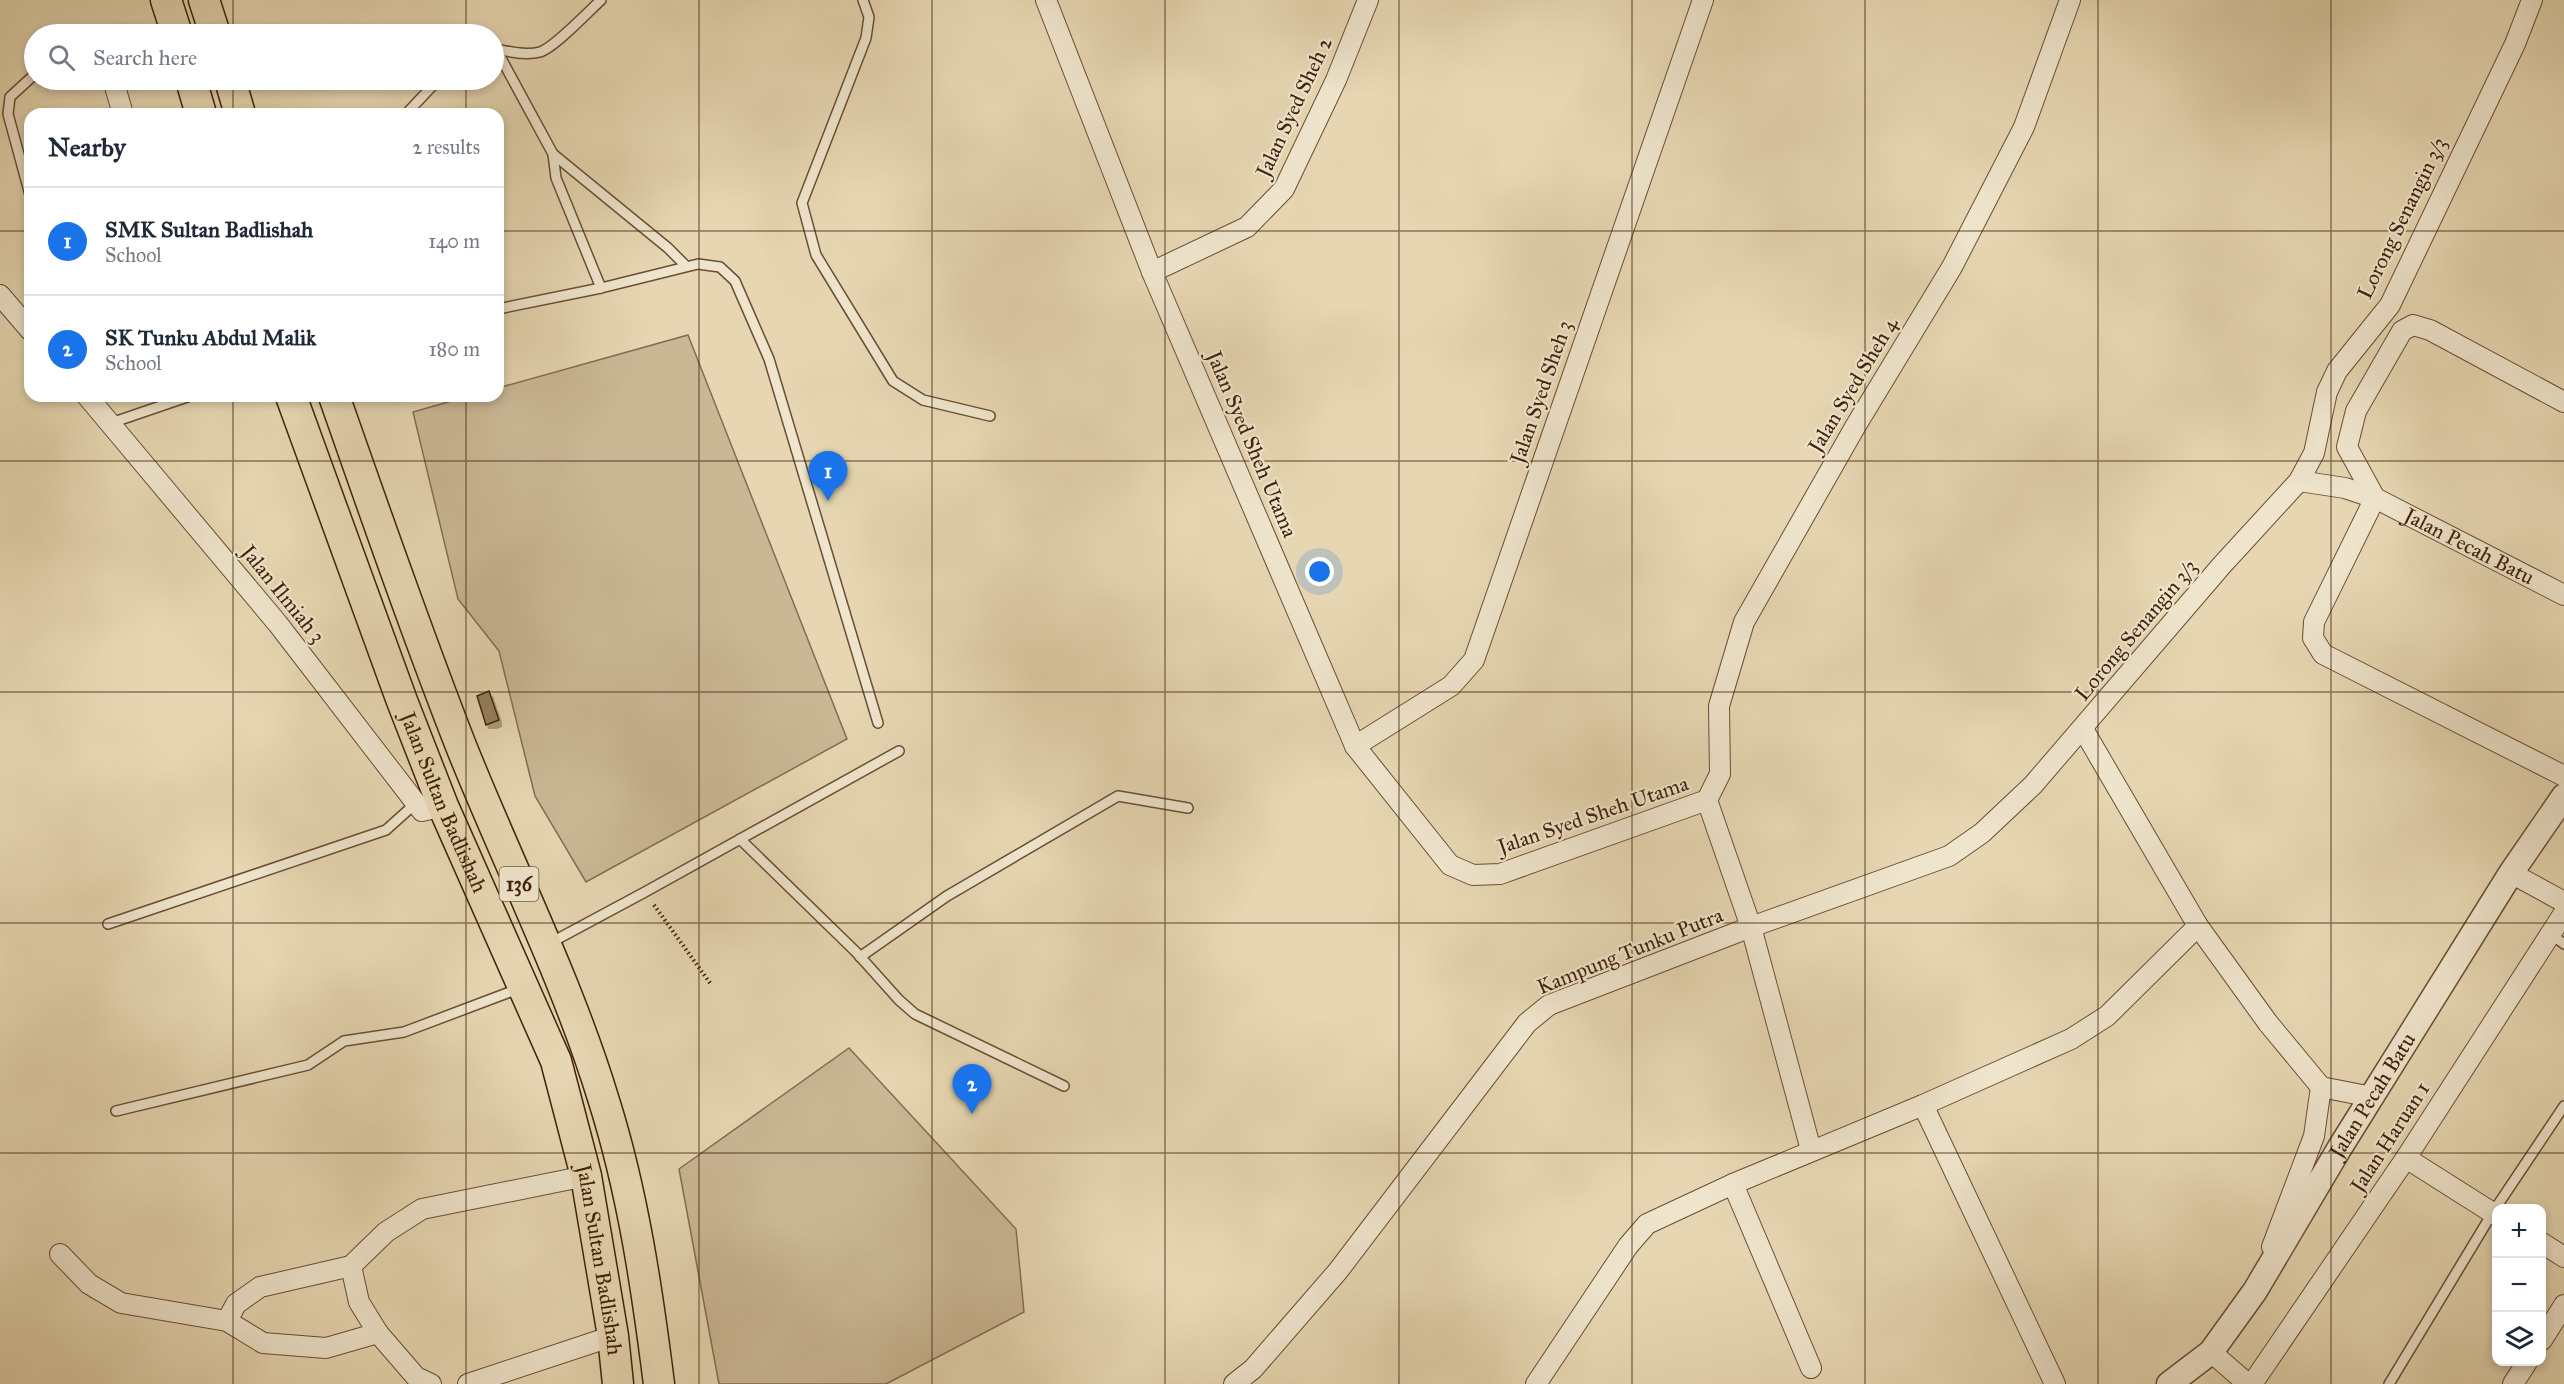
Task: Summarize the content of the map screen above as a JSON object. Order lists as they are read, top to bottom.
{
  "streets": {
    "main road": ["Jalan Sultan Badlishah", "136"],
    "street": [
      "Jalan Syed Sheh 2",
      "Lorong Senangin 3/3",
      "Jalan Syed Sheh 4",
      "Jalan Syed Sheh 3",
      "Jalan Syed Sheh Utama",
      "Jalan Pecah Batu",
      "Jalan Ilmiah 3",
      "Kampung Tunku Putra",
      "Jalan Haruan 1"
    ]
  },
  "crossings": [
    ["Jalan Syed Sheh 2", "Jalan Syed Sheh Utama"],
    ["Lorong Senangin 3/3", "Jalan Pecah Batu"],
    ["Lorong Senangin 3/3", "Kampung Tunku Putra"],
    ["Jalan Syed Sheh 4", "Jalan Syed Sheh Utama"],
    ["Jalan Syed Sheh 3", "Jalan Syed Sheh Utama"],
    ["Jalan Ilmiah 3", "Jalan Sultan Badlishah"]
  ],
  "page": {
    "search": "Search here",
    "heading": ["Nearby", "2 results"],
    "list": [
      {
        "mark": "1",
        "name": "SMK Sultan Badlishah",
        "note": "School",
        "value": "140 m"
      },
      {
        "mark": "2",
        "name": "SK Tunku Abdul Malik",
        "note": "School",
        "value": "180 m"
      }
    ],
    "pins": ["1", "2"],
    "map_buttons": ["+", "−"]
  }
}
